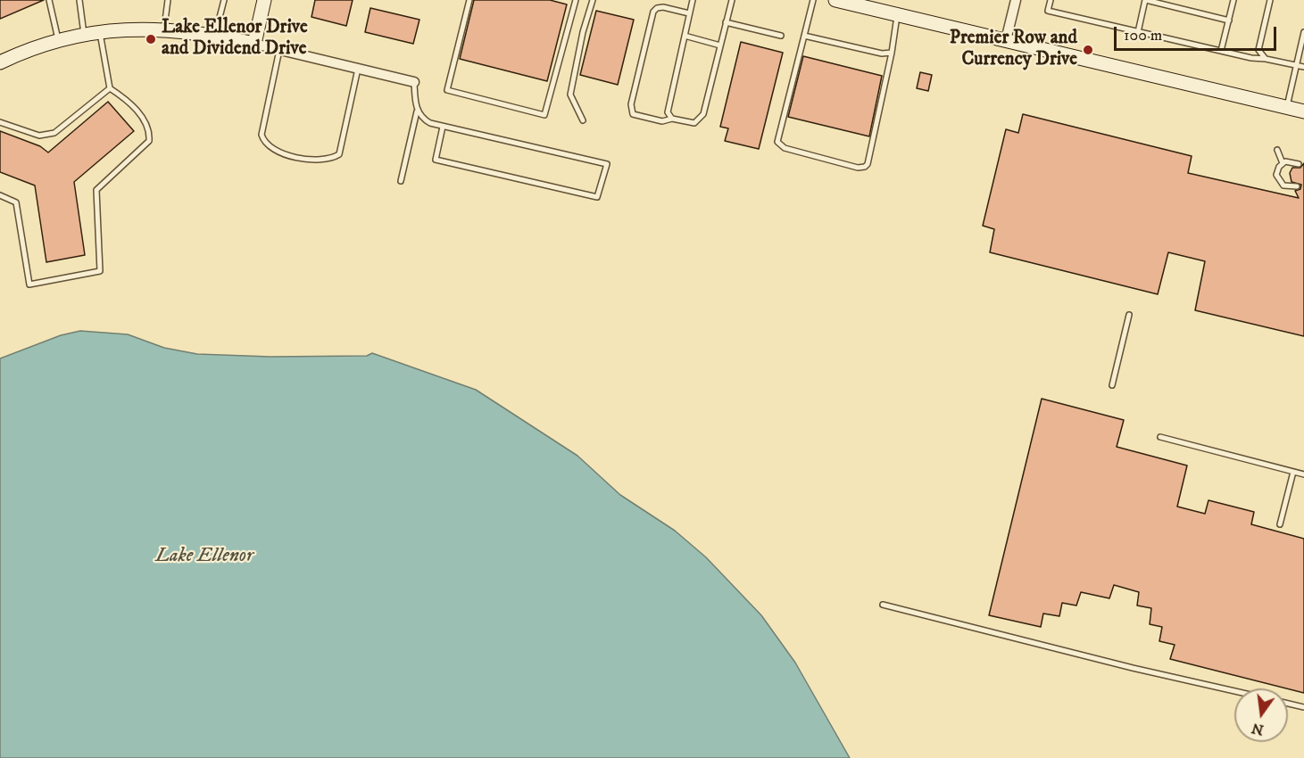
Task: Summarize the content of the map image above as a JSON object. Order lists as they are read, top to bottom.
{
  "water": ["Lake Ellenor"],
  "places": ["Lake Ellenor Drive and Dividend Drive", "Premier Row and Currency Drive"],
  "scale_bar": "100 m",
  "north": "bottom"
}
